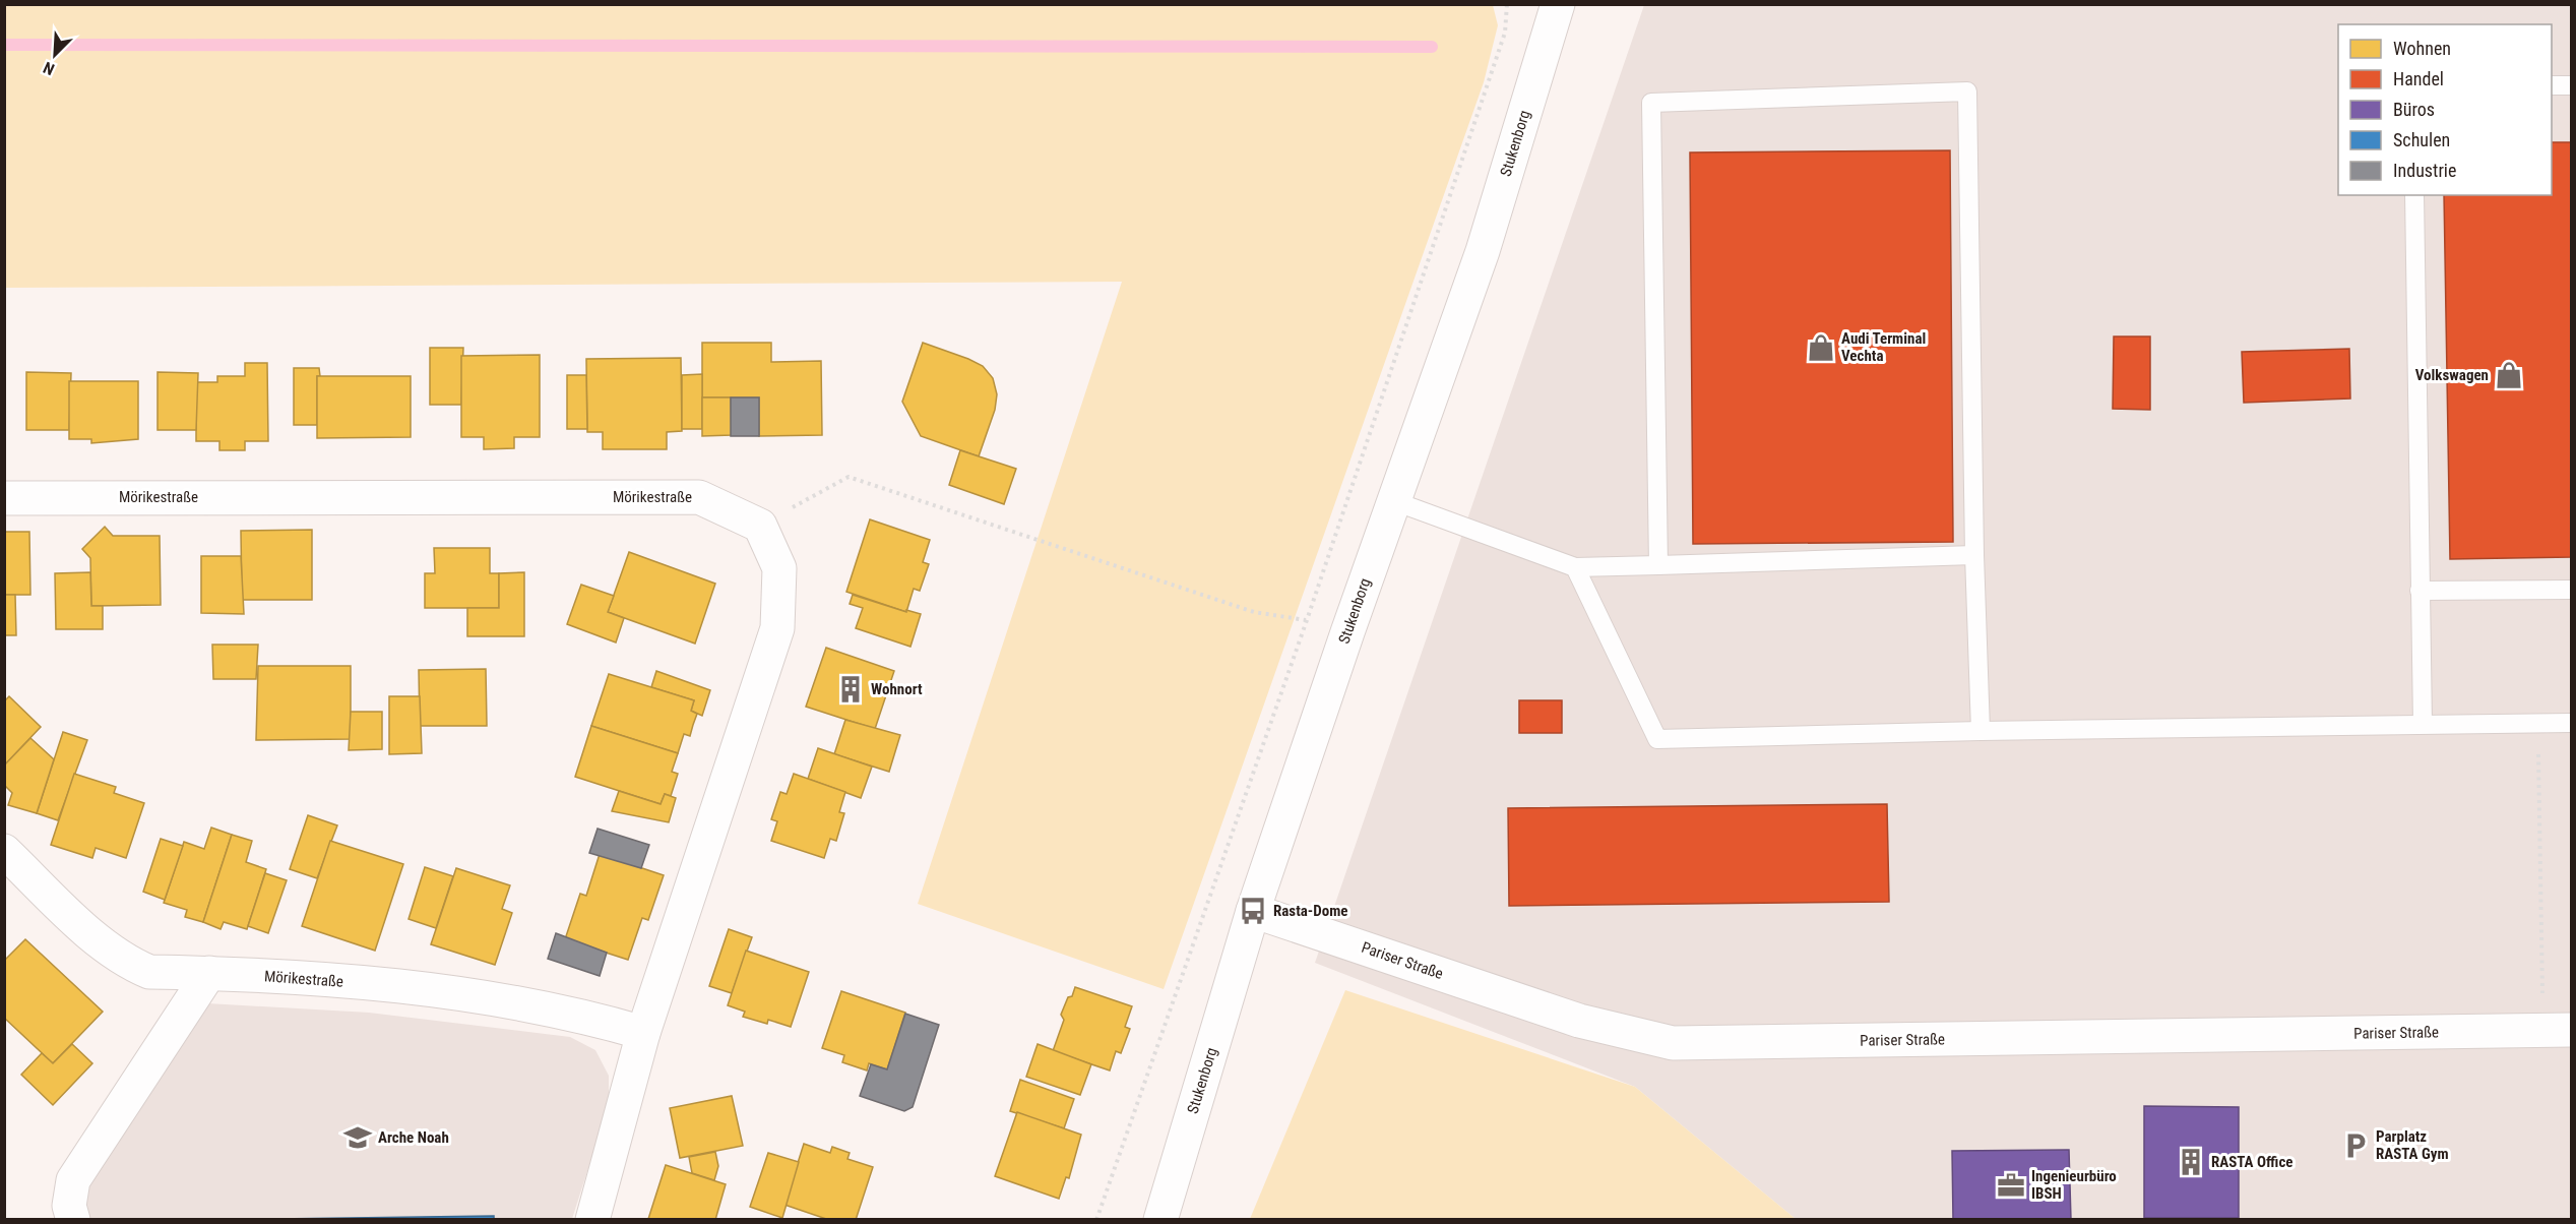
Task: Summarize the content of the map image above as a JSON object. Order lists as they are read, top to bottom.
{
  "streets": {
    "street": ["Stukenborg", "Mörikestraße", "Pariser Straße"]
  },
  "crossings": [
    ["Stukenborg", "Pariser Straße"]
  ],
  "places": {
    "shop": ["Audi Terminal Vechta", "Volkswagen"],
    "building": ["Wohnort", "RASTA Office"],
    "bus stop": ["Rasta-Dome"],
    "school or university": ["Arche Noah"],
    "parking": ["Parplatz RASTA Gym"],
    "office": ["Ingenieurbüro IBSH"]
  },
  "legend": [
    "Wohnen",
    "Handel",
    "Büros",
    "Schulen",
    "Industrie"
  ],
  "north": "bottom left"
}
